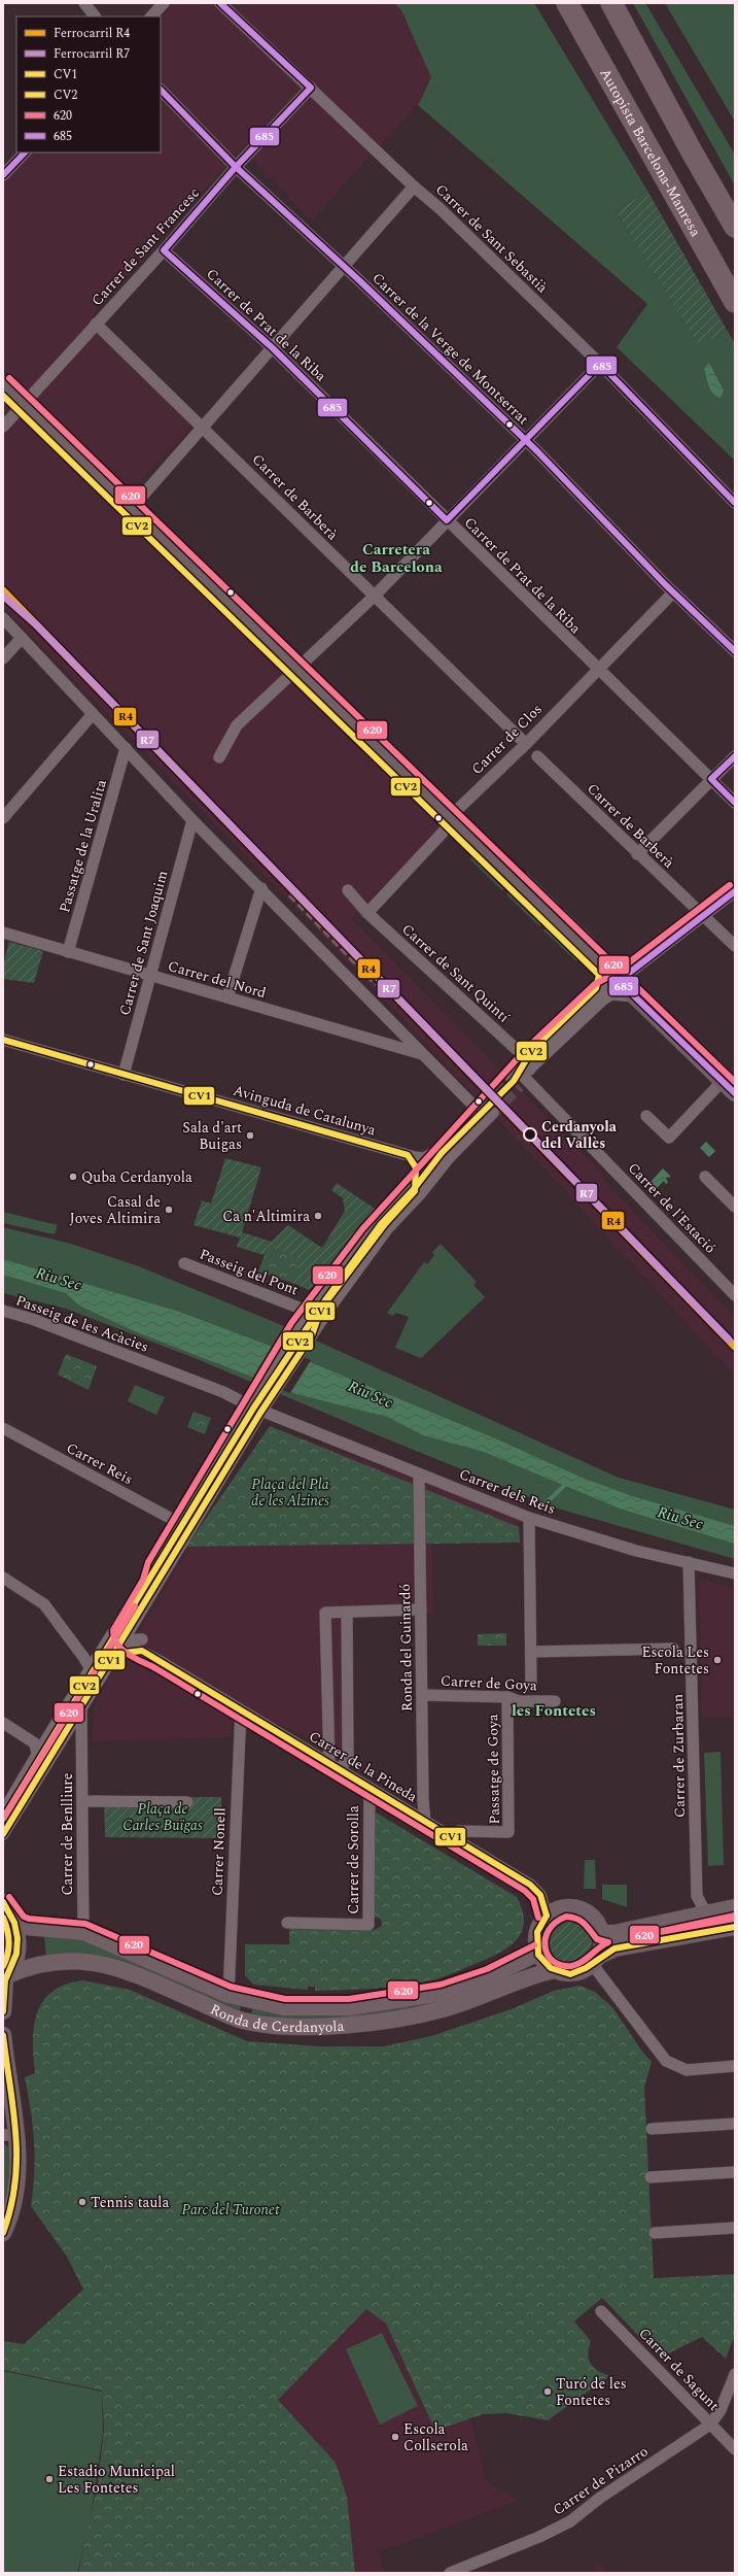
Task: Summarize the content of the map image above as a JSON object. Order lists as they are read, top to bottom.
{
  "streets": {
    "highway": ["Autopista Barcelona-Manresa"],
    "street": [
      "Carrer de Sant Sebastià",
      "Carrer de Sant Francesc",
      "Carrer de Prat de la Riba",
      "Carrer de la Verge de Montserrat",
      "Carrer de Barberà",
      "Carrer de Clos",
      "Passatge de la Uralita",
      "Carrer de Sant Joaquim",
      "Carrer de Sant Quintí",
      "Carrer del Nord",
      "Avinguda de Catalunya",
      "Carrer de l'Estació",
      "Passeig del Pont",
      "Passeig de les Acàcies",
      "Carrer Reis",
      "Carrer dels Reis",
      "Ronda del Guinardó",
      "Carrer de Goya",
      "Carrer de Zurbaran",
      "Carrer de la Pineda",
      "Passatge de Goya",
      "Carrer de Benlliure",
      "Carrer Nonell",
      "Carrer de Sorolla",
      "Ronda de Cerdanyola",
      "Carrer de Sagunt",
      "Carrer de Pizarro"
    ]
  },
  "crossings": [
    ["Carrer de Sant Sebastià", "Carrer de Sant Francesc"],
    ["Carrer de Sant Francesc", "Carrer de Prat de la Riba"],
    ["Carrer de Sant Francesc", "Carrer de la Verge de Montserrat"],
    ["Carrer de Sant Francesc", "Carrer de Barberà"],
    ["Carrer de Prat de la Riba", "Carrer de Clos"],
    ["Carrer de la Verge de Montserrat", "Carrer de Clos"],
    ["Carrer de Barberà", "Carrer de Clos"],
    ["Carrer de Clos", "Carrer de Sant Quintí"],
    ["Passatge de la Uralita", "Carrer del Nord"],
    ["Carrer de Sant Joaquim", "Carrer del Nord"],
    ["Carrer de Sant Joaquim", "Avinguda de Catalunya"],
    ["Carrer de Sant Quintí", "Carrer de l'Estació"],
    ["Avinguda de Catalunya", "Passeig del Pont"],
    ["Passeig de les Acàcies", "Carrer dels Reis"],
    ["Carrer dels Reis", "Ronda del Guinardó"],
    ["Carrer dels Reis", "Carrer de Zurbaran"],
    ["Ronda del Guinardó", "Carrer de Goya"],
    ["Ronda del Guinardó", "Carrer de la Pineda"],
    ["Carrer de Goya", "Passatge de Goya"],
    ["Carrer de la Pineda", "Passatge de Goya"],
    ["Carrer de la Pineda", "Carrer Nonell"],
    ["Carrer de la Pineda", "Carrer de Sorolla"],
    ["Carrer de la Pineda", "Ronda de Cerdanyola"],
    ["Carrer de Benlliure", "Ronda de Cerdanyola"],
    ["Carrer Nonell", "Ronda de Cerdanyola"],
    ["Carrer de Sagunt", "Carrer de Pizarro"]
  ],
  "districts": ["Carretera de Barcelona", "les Fontetes"],
  "water": ["Riu Sec"],
  "parks": ["Plaça del Pla de les Alzines", "Plaça de Carles Buïgas", "Parc del Turonet"],
  "places": [
    "Cerdanyola del Vallès",
    "Sala d'art Buigas",
    "Quba Cerdanyola",
    "Casal de Joves Altimira",
    "Ca n'Altimira",
    "Escola Les Fontetes",
    "Tennis taula",
    "Turó de les Fontetes",
    "Escola Collserola",
    "Estadio Municipal Les Fontetes"
  ],
  "lines": [
    "transit line 685",
    "transit line 620",
    "transit line CV2",
    "rail line R4",
    "rail line R7",
    "transit line CV1"
  ],
  "legend": [
    "Ferrocarril R4",
    "Ferrocarril R7",
    "CV1",
    "CV2",
    "620",
    "685"
  ]
}
